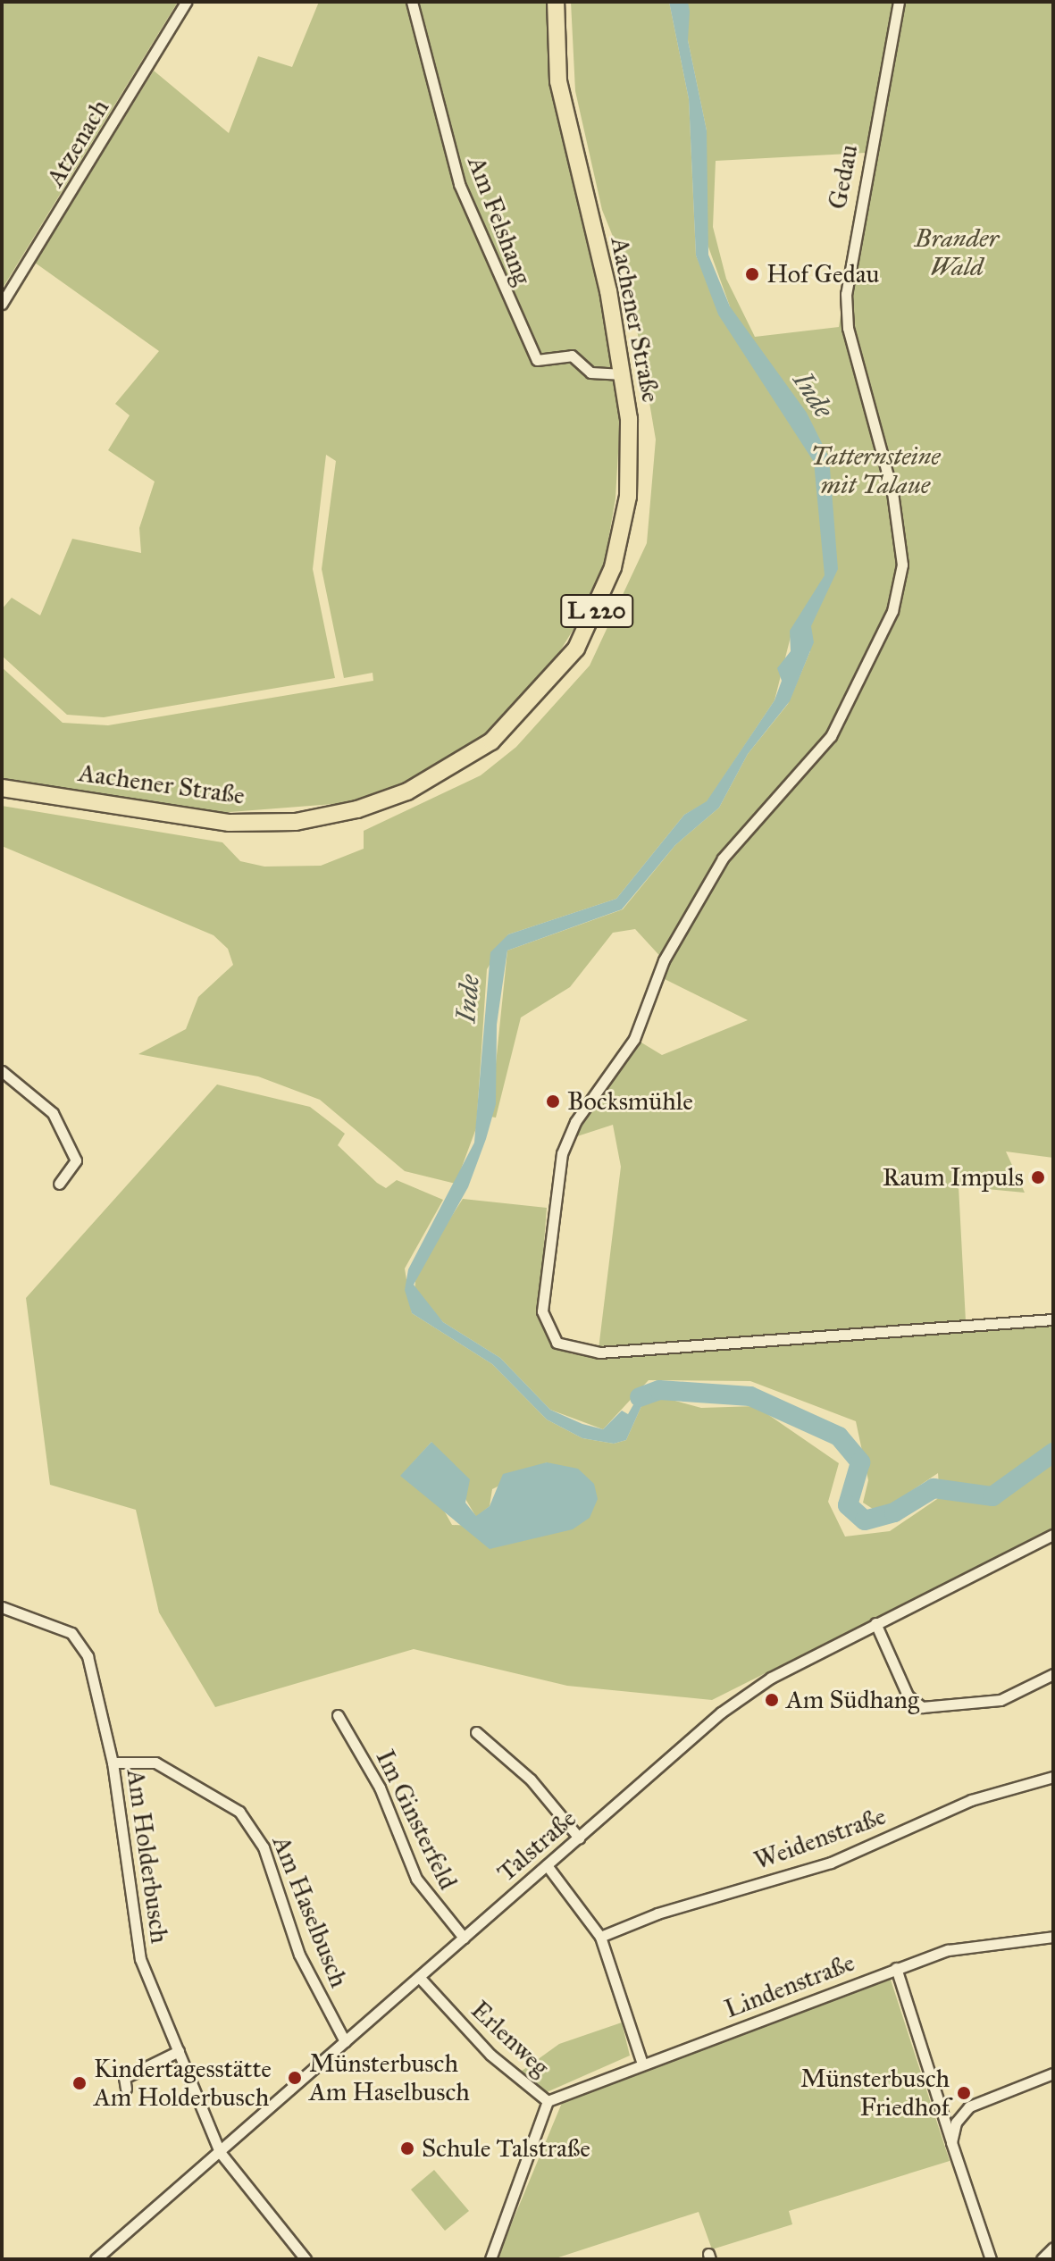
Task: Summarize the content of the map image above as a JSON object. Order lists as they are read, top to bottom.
{
  "streets": {
    "main road": ["Aachener Straße", "L 220"],
    "street": [
      "Atzenach",
      "Gedau",
      "Am Felshang",
      "Im Ginsterfeld",
      "Weidenstraße",
      "Talstraße",
      "Am Holderbusch",
      "Am Haselbusch",
      "Lindenstraße",
      "Erlenweg"
    ]
  },
  "crossings": [
    ["Am Felshang", "Aachener Straße"],
    ["Im Ginsterfeld", "Talstraße"],
    ["Talstraße", "Am Holderbusch"],
    ["Talstraße", "Am Haselbusch"],
    ["Talstraße", "Erlenweg"],
    ["Am Holderbusch", "Am Haselbusch"],
    ["Lindenstraße", "Erlenweg"]
  ],
  "water": ["Inde"],
  "parks": ["Brander Wald", "Tatternsteine mit Talaue"],
  "places": [
    "Hof Gedau",
    "Bocksmühle",
    "Raum Impuls",
    "Am Südhang",
    "Münsterbusch Am Haselbusch",
    "Kindertagesstätte Am Holderbusch",
    "Münsterbusch Friedhof",
    "Schule Talstraße"
  ]
}
